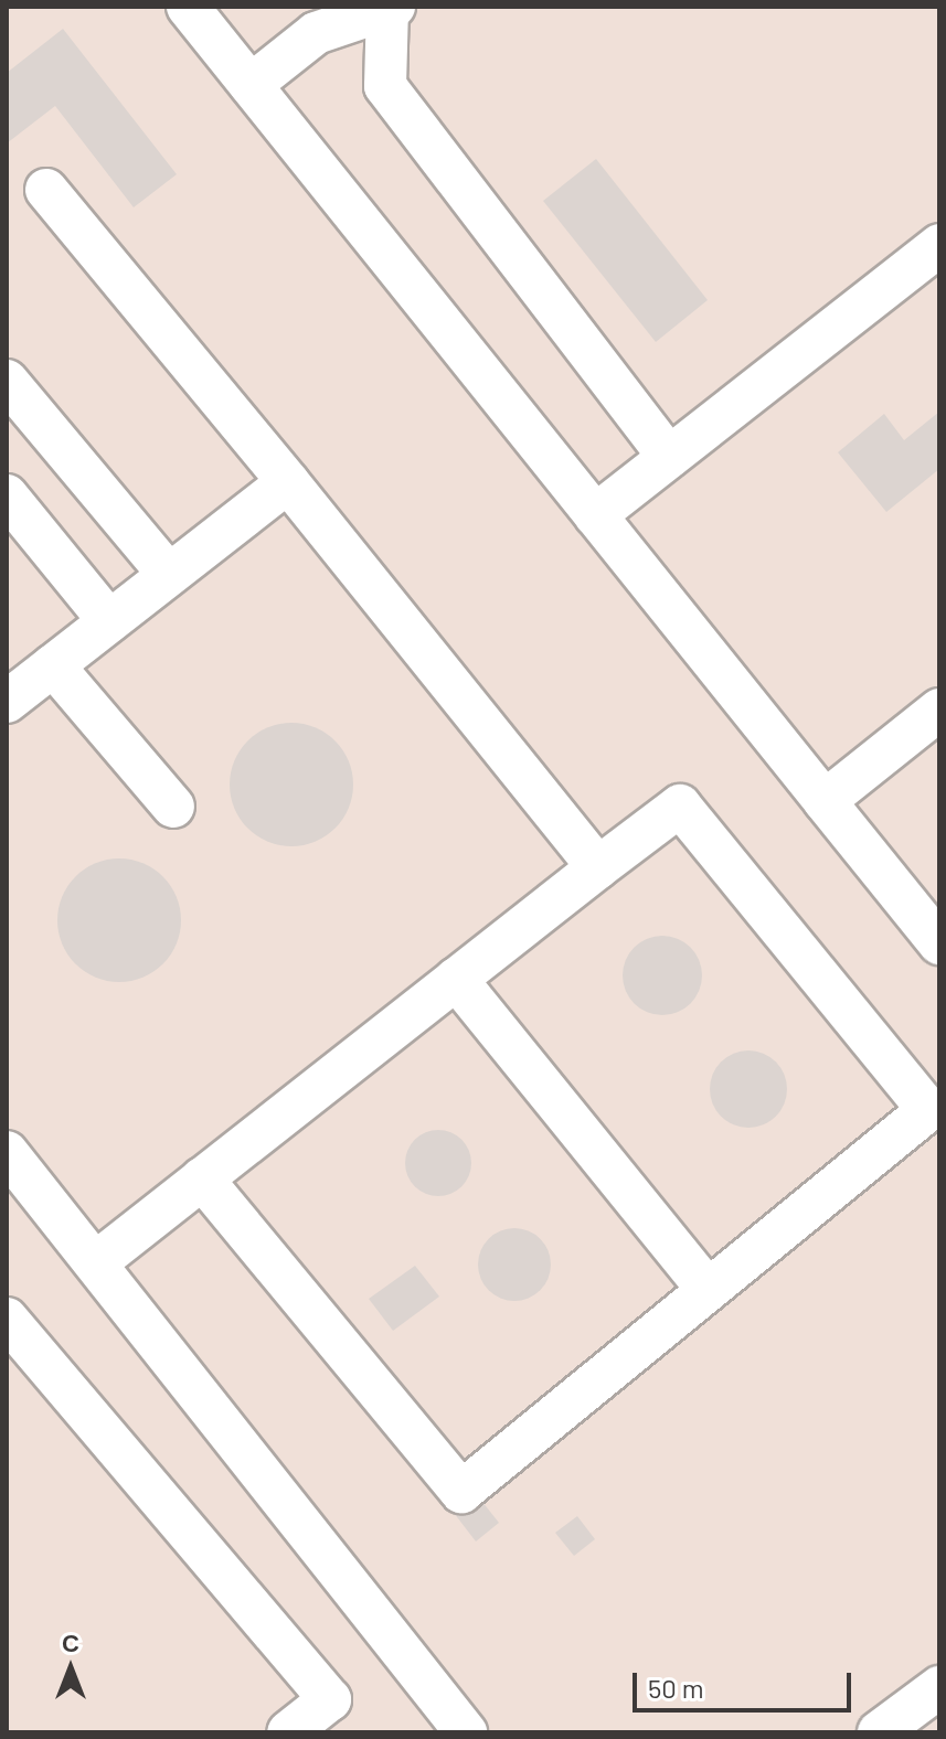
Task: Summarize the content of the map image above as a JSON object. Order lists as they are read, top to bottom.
{
  "scale_bar": "50 m",
  "north": "top"
}
